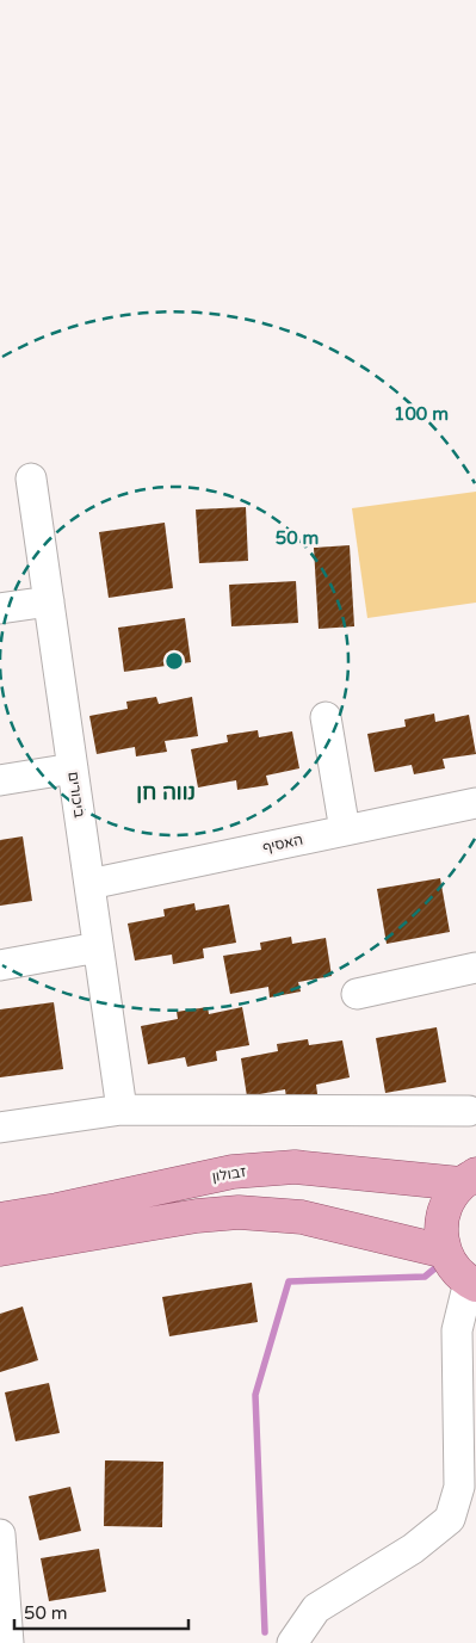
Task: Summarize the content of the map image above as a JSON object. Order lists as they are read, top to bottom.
{
  "streets": {
    "main road": ["זבולון"],
    "street": ["ביכורים", "האסיף"]
  },
  "crossings": [
    ["ביכורים", "האסיף"]
  ],
  "districts": ["נווה חן"],
  "scale_bar": "50 m",
  "rings": ["100 m", "50 m"]
}
